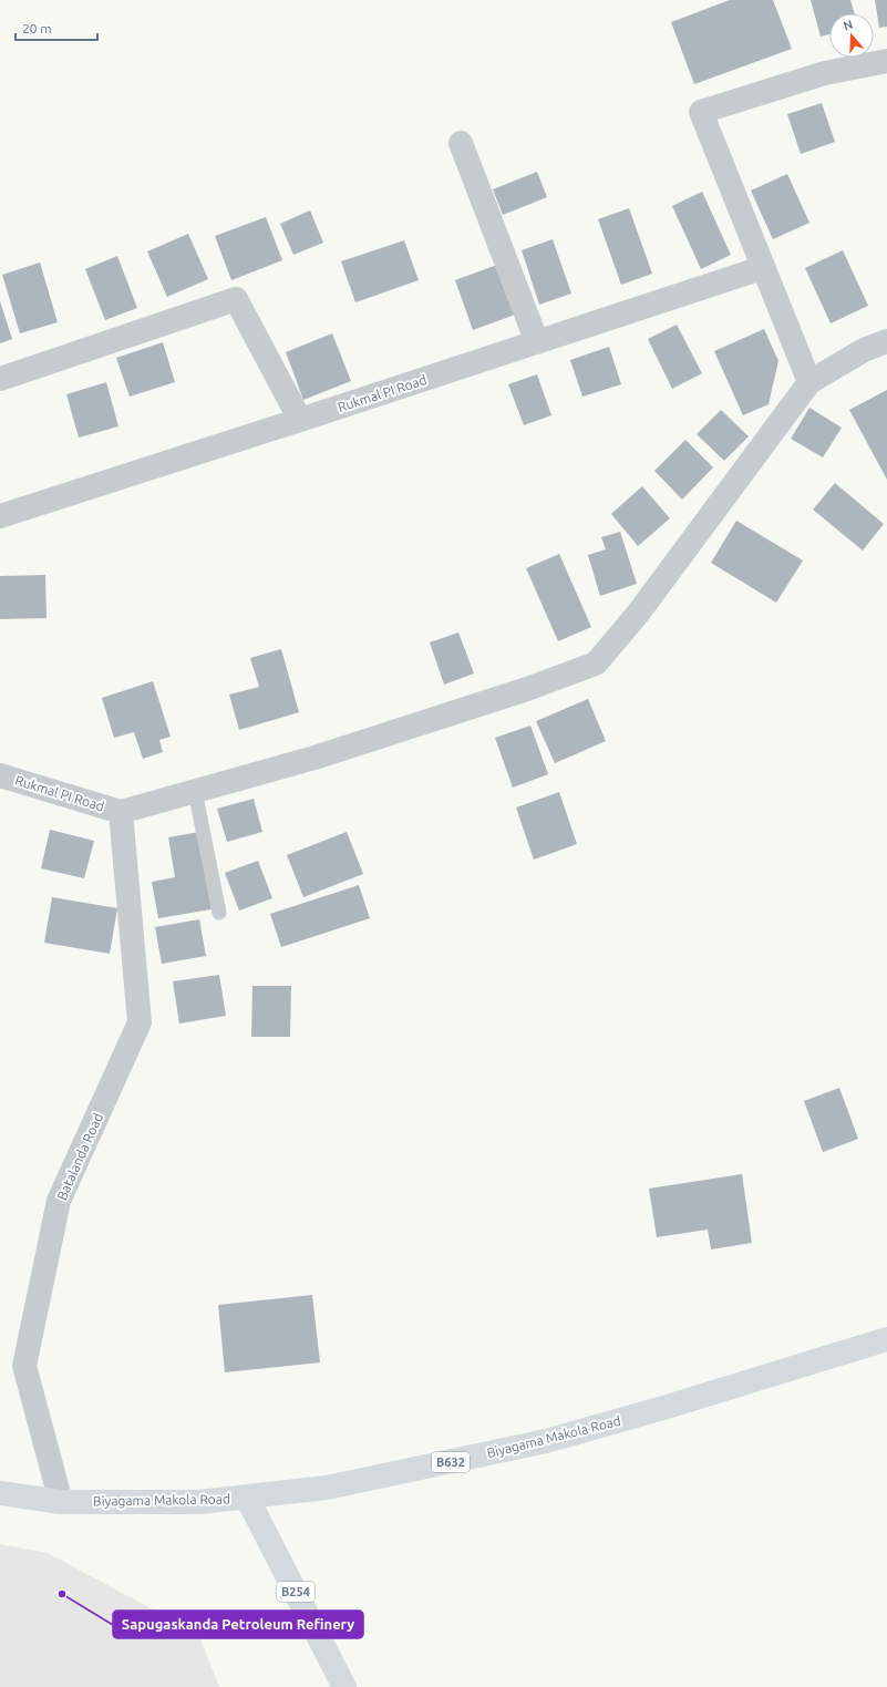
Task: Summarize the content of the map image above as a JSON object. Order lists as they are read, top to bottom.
{
  "streets": {
    "main road": ["Biyagama Makola Road", "B632", "B254"],
    "street": ["Rukmal PI Road", "Batalanda Road"]
  },
  "crossings": [
    ["Rukmal PI Road", "Batalanda Road"],
    ["Batalanda Road", "Biyagama Makola Road"],
    ["Biyagama Makola Road", "B254"]
  ],
  "places": ["Sapugaskanda Petroleum Refinery"],
  "scale_bar": "20 m",
  "north": "top"
}
